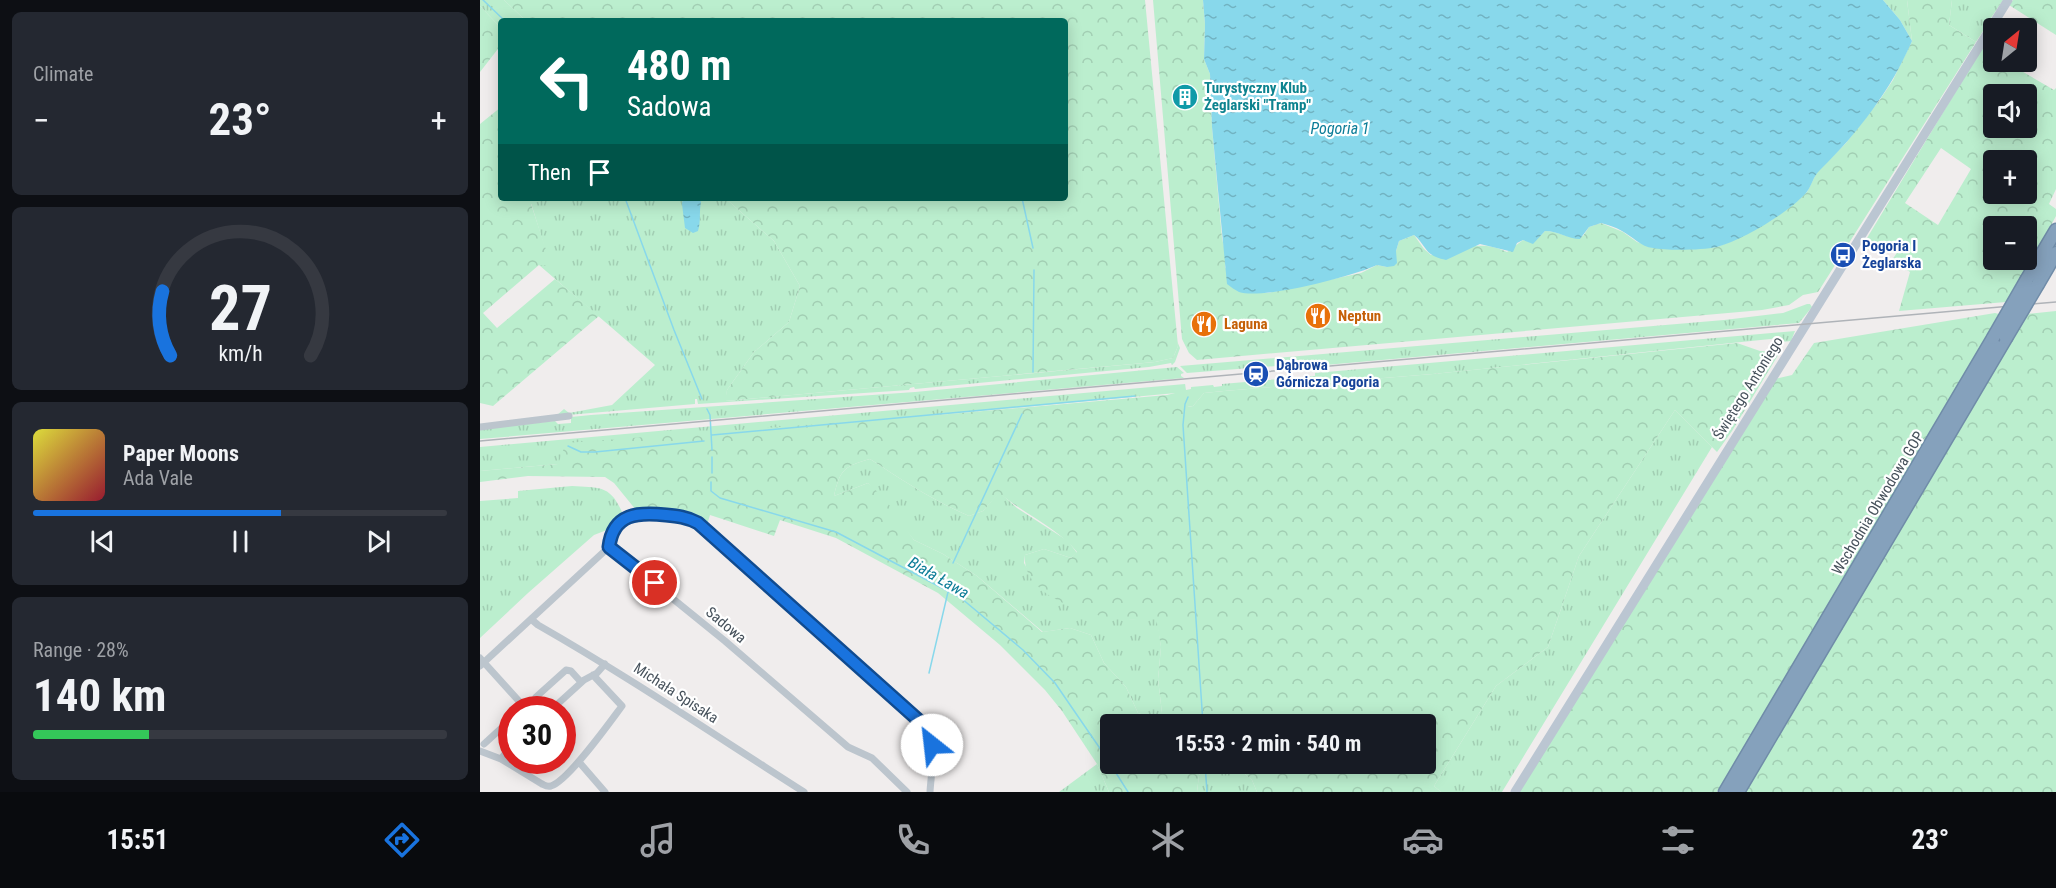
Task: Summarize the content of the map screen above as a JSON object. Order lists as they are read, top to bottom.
{
  "streets": {
    "highway": ["Wschodnia Obwodowa GOP"],
    "street": ["Świętego Antoniego", "Sadowa", "Michała Spisaka"]
  },
  "water": ["Pogoria 1", "Biała Ława"],
  "places": {
    "building": ["Turystyczny Klub Żeglarski \"Tramp\""],
    "bus stop": ["Pogoria I Żeglarska"],
    "restaurant": ["Neptun", "Laguna"],
    "station": ["Dąbrowa Górnicza Pogoria"]
  },
  "north": "top right",
  "page": {
    "tile": [
      "Climate",
      ["Range · 28%", "140 km"]
    ],
    "map_buttons": ["+", "−"],
    "turn": ["480 m", "Sadowa"],
    "heat": ["−", "23°", "+"],
    "then": "Then",
    "song": ["Paper Moons", "Ada Vale"],
    "limit": "30",
    "trip": "15:53 · 2 min · 540 m",
    "tabs": ["15:51", "23°"],
    "gauge": ["27", "km/h"]
  }
}
